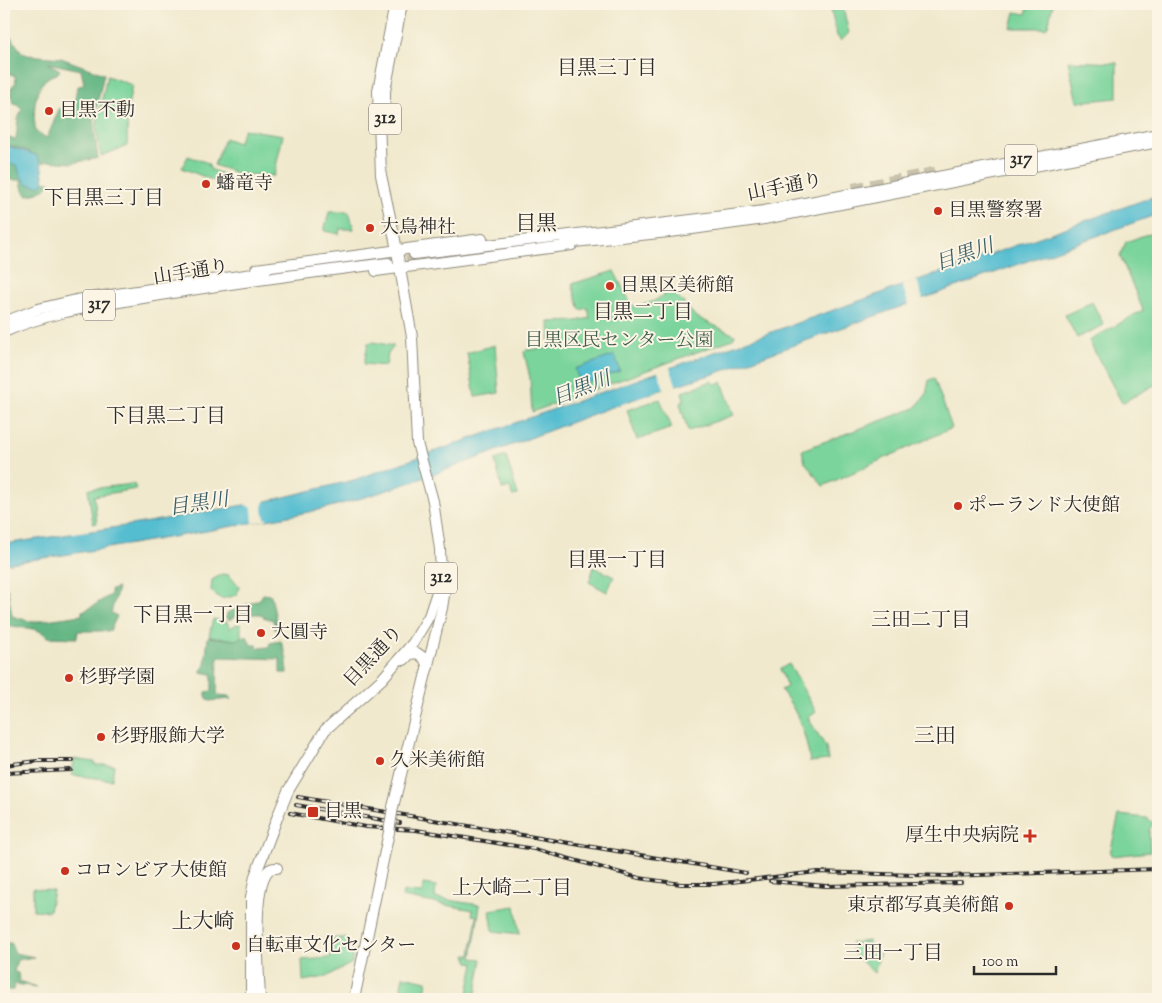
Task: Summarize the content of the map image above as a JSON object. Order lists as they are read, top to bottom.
{
  "streets": {
    "main road": [
      "312",
      "317",
      "山手通り",
      "目黒通り"
    ]
  },
  "crossings": [
    ["312", "317"],
    ["312", "目黒通り"],
    ["317", "山手通り"],
    ["317", "目黒通り"]
  ],
  "districts": [
    "目黒三丁目",
    "下目黒三丁目",
    "目黒",
    "目黒二丁目",
    "下目黒二丁目",
    "目黒一丁目",
    "下目黒一丁目",
    "三田二丁目",
    "三田",
    "上大崎二丁目",
    "上大崎",
    "三田一丁目"
  ],
  "water": ["目黒川"],
  "parks": ["目黒区民センター公園"],
  "places": {
    "other": [
      "目黒不動",
      "蟠竜寺",
      "目黒警察署",
      "大鳥神社",
      "目黒区美術館",
      "ポーランド大使館",
      "大圓寺",
      "杉野学園",
      "杉野服飾大学",
      "久米美術館",
      "コロンビア大使館",
      "東京都写真美術館",
      "自転車文化センター"
    ],
    "transit": ["目黒"],
    "health": ["厚生中央病院"]
  },
  "scale_bar": "100 m"
}
